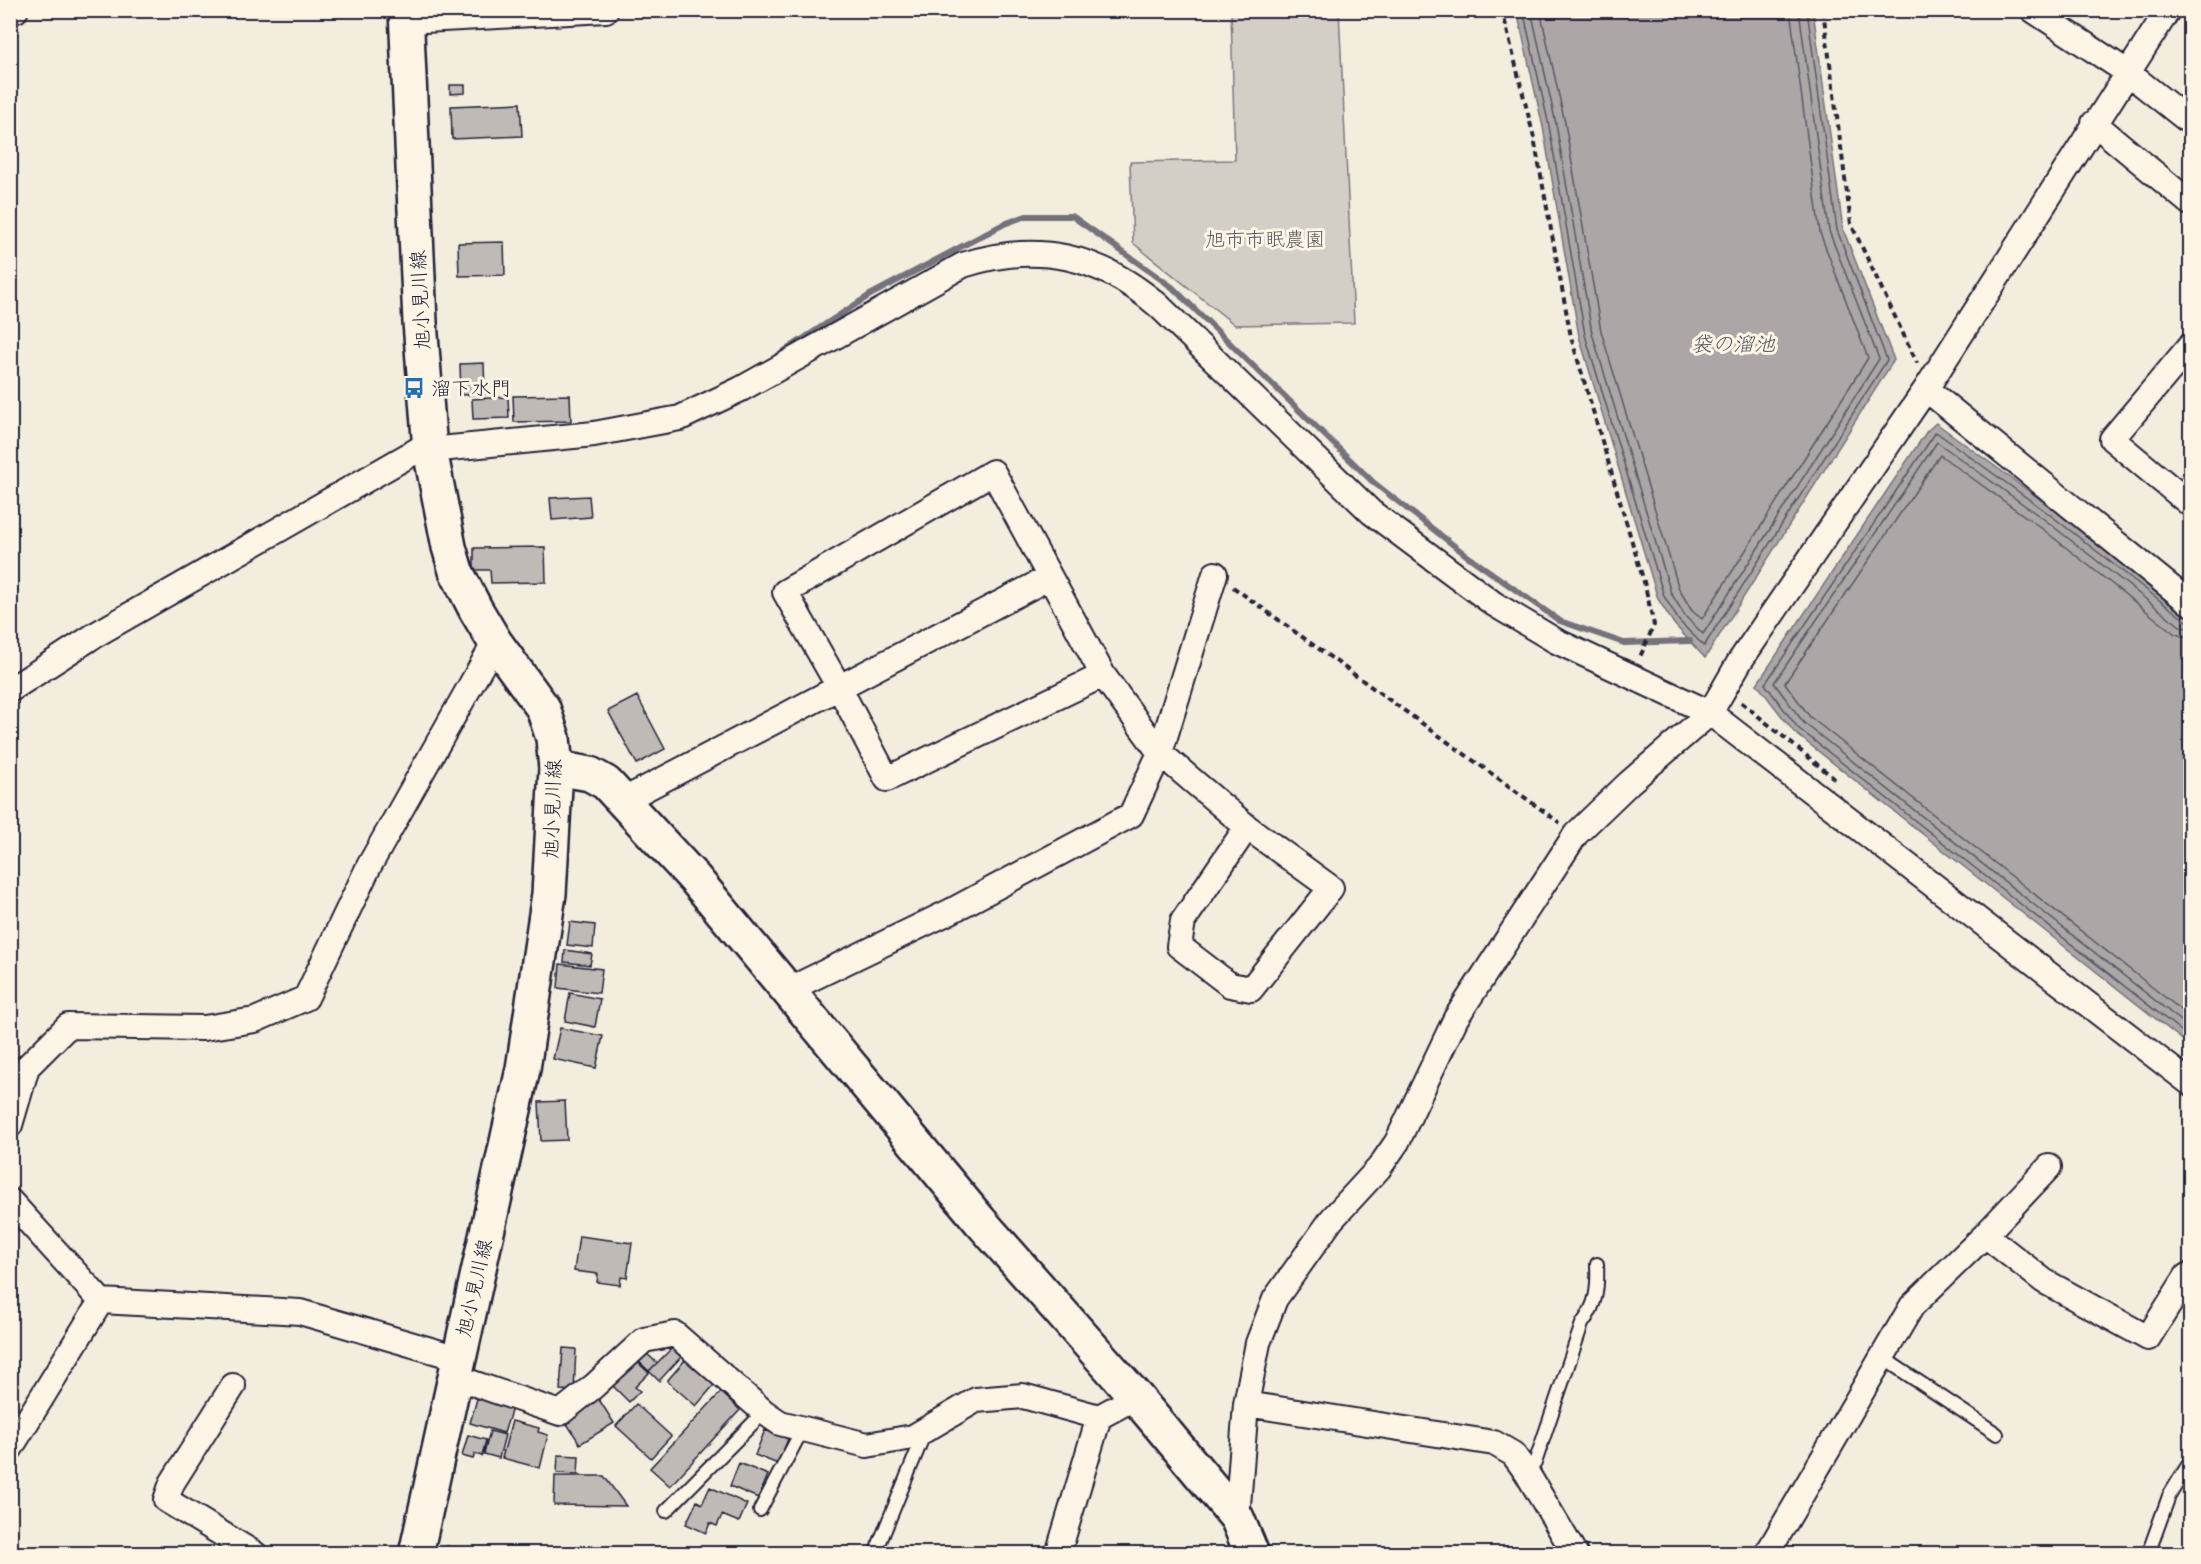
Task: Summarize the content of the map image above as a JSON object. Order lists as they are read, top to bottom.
{
  "streets": {
    "main road": ["旭小見川線"]
  },
  "water": ["袋の溜池"],
  "parks": ["旭市市眠農園"],
  "places": {
    "bus stop": ["溜下水門"]
  }
}
